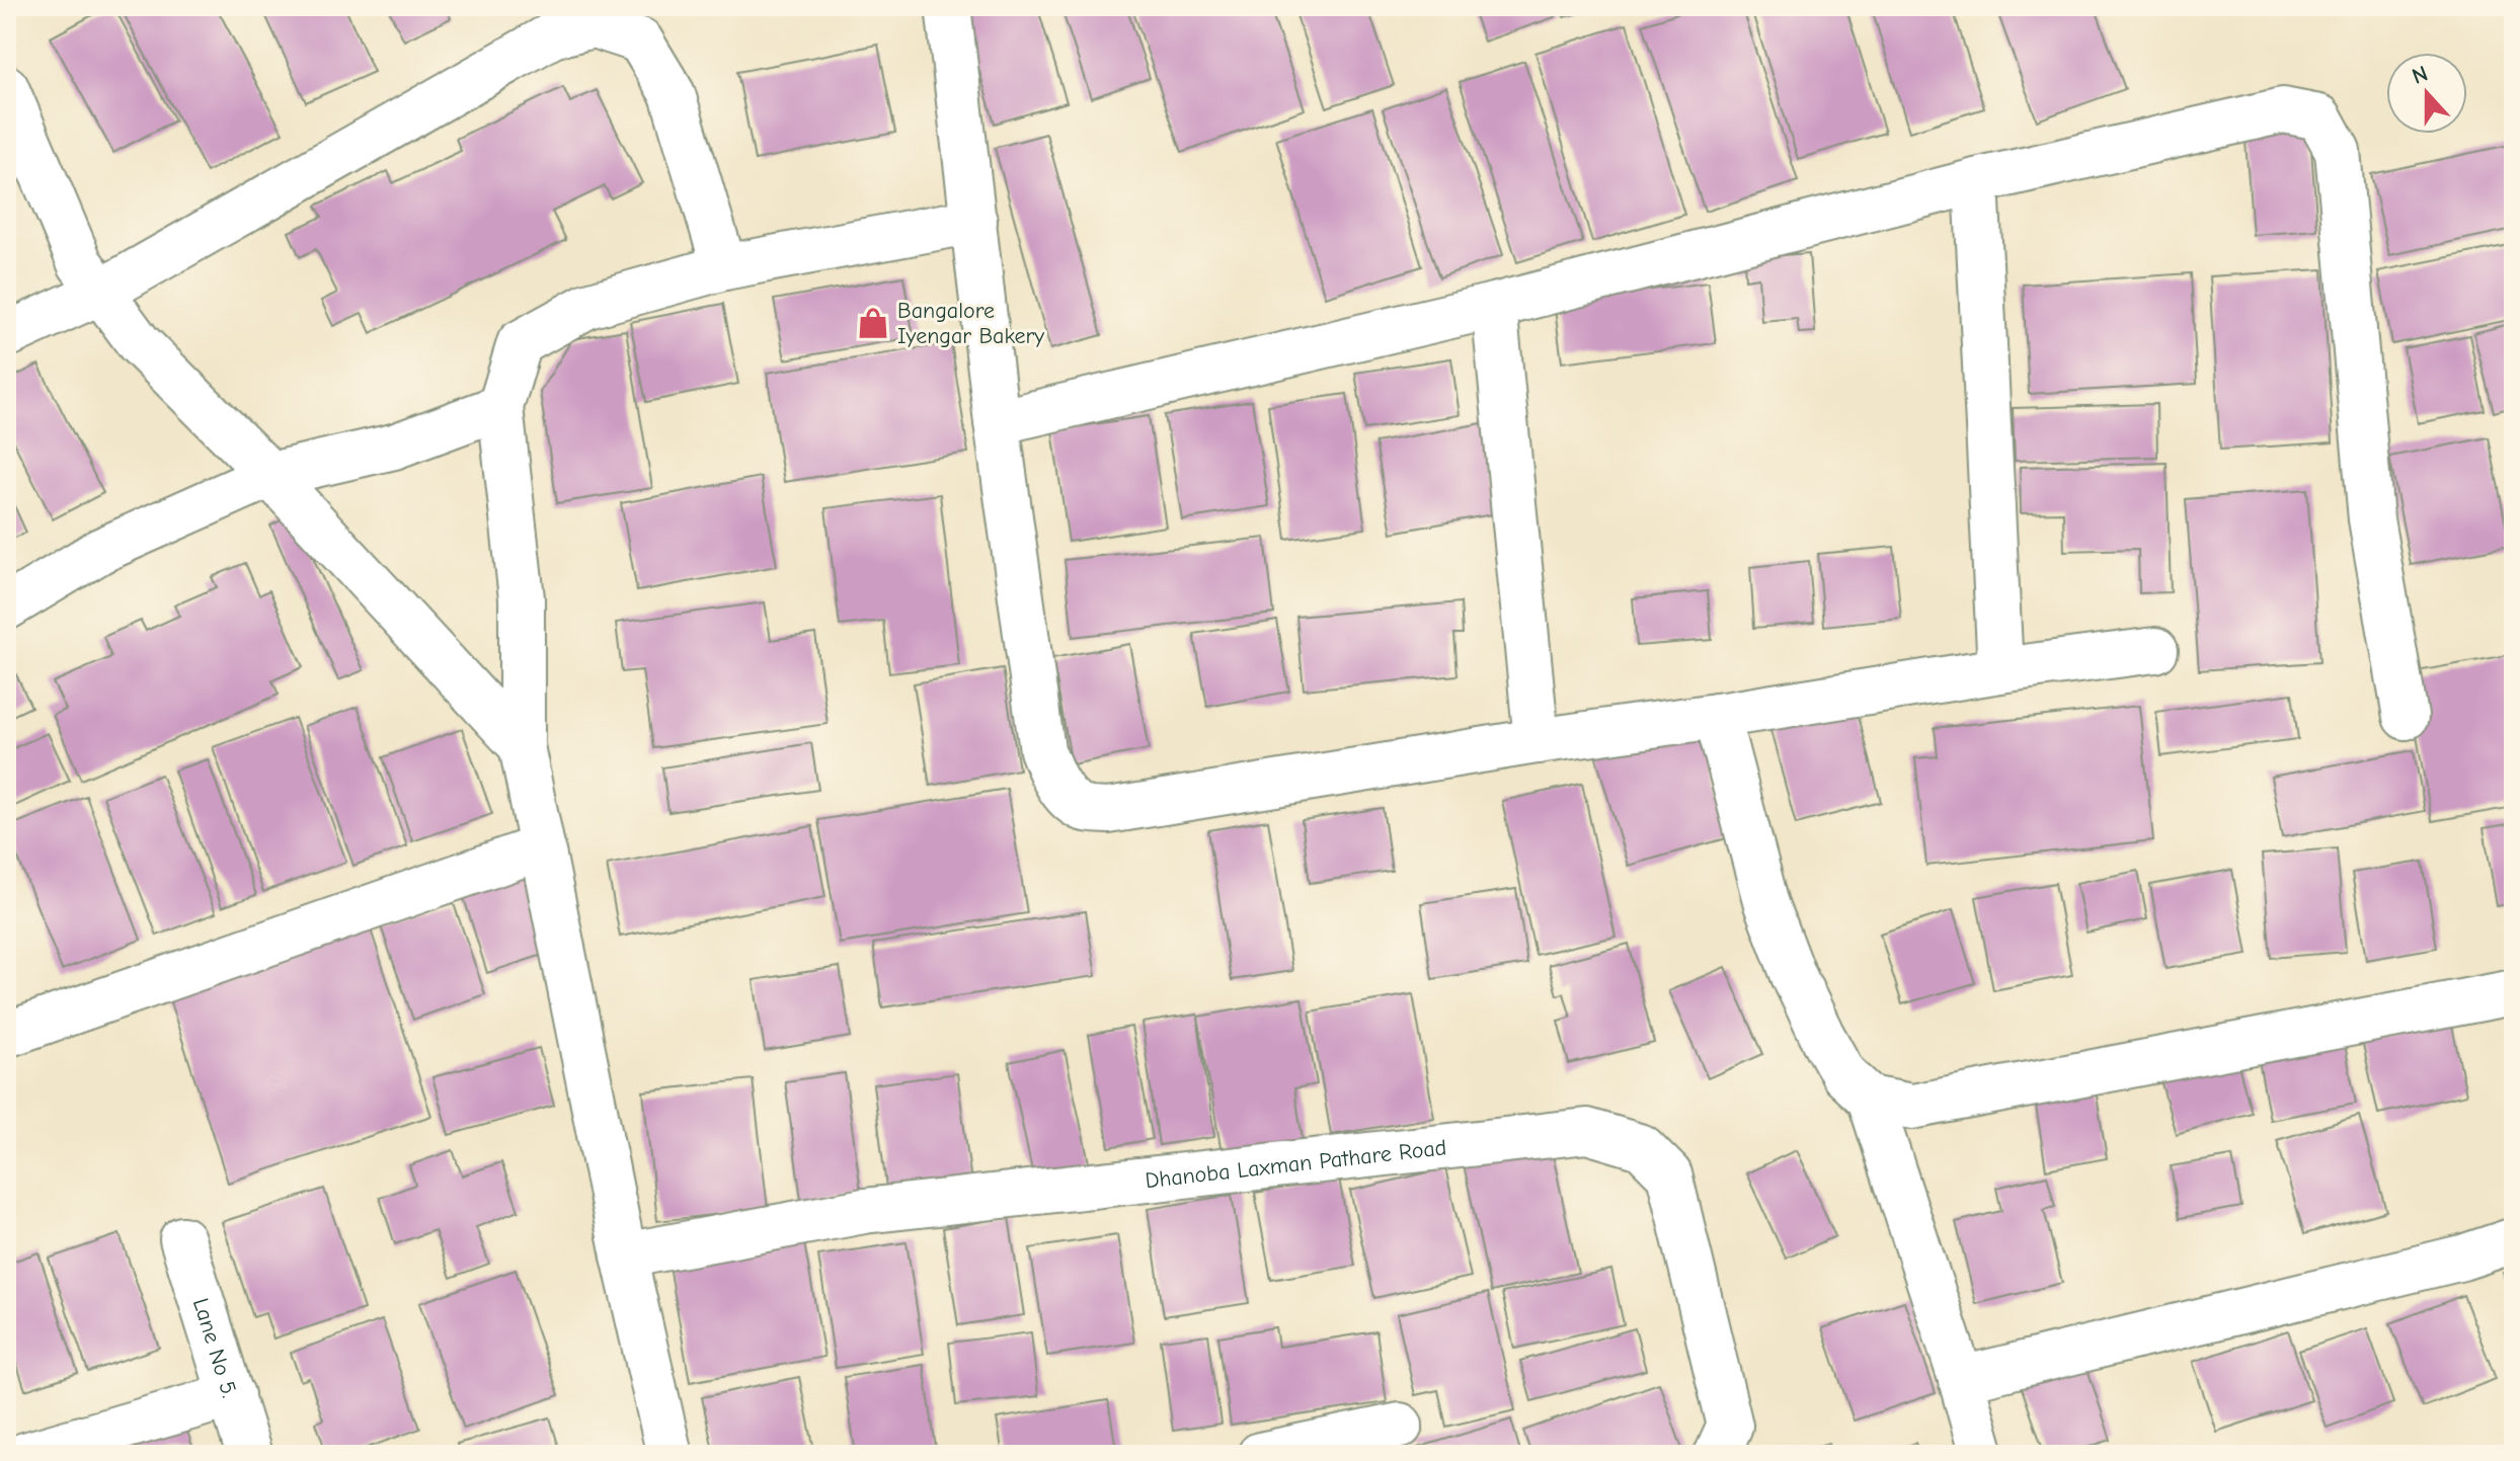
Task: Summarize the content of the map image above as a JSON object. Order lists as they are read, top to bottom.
{
  "streets": {
    "street": ["Dhanoba Laxman Pathare Road", "Lane No 5."]
  },
  "places": {
    "shop": ["Bangalore Iyengar Bakery"]
  },
  "north": "top"
}
